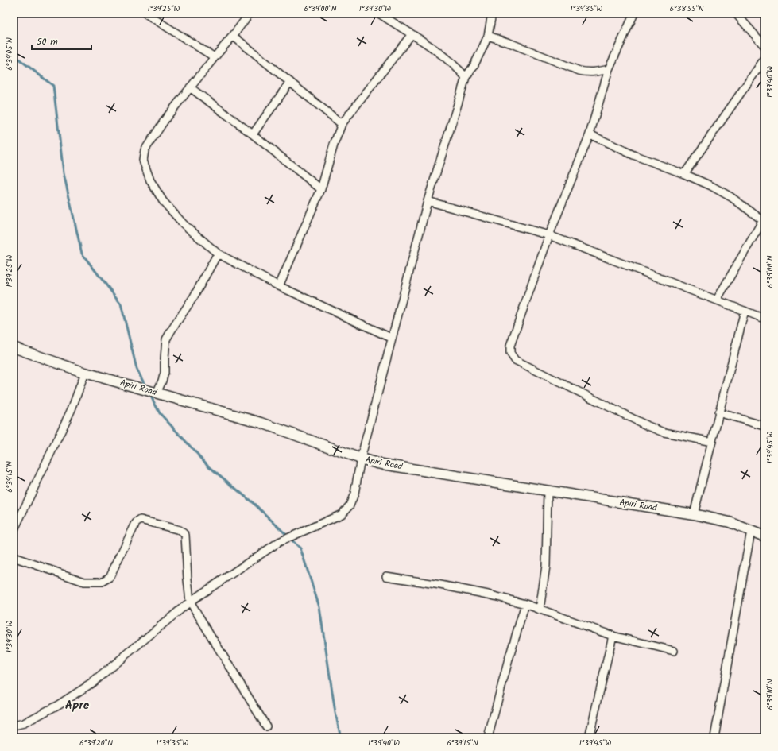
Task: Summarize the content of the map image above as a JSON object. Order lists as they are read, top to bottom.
{
  "streets": {
    "street": ["Apiri Road"]
  },
  "districts": ["Apre"],
  "scale_bar": "50 m",
  "coordinates": [
    "1°39'25\"W",
    "6°39'00\"N",
    "1°39'30\"W",
    "1°39'35\"W",
    "6°38'55\"N",
    "6°39'05\"N",
    "1°39'40\"W",
    "1°39'45\"W",
    "6°39'15\"N",
    "6°39'10\"N",
    "6°39'20\"N"
  ]
}
